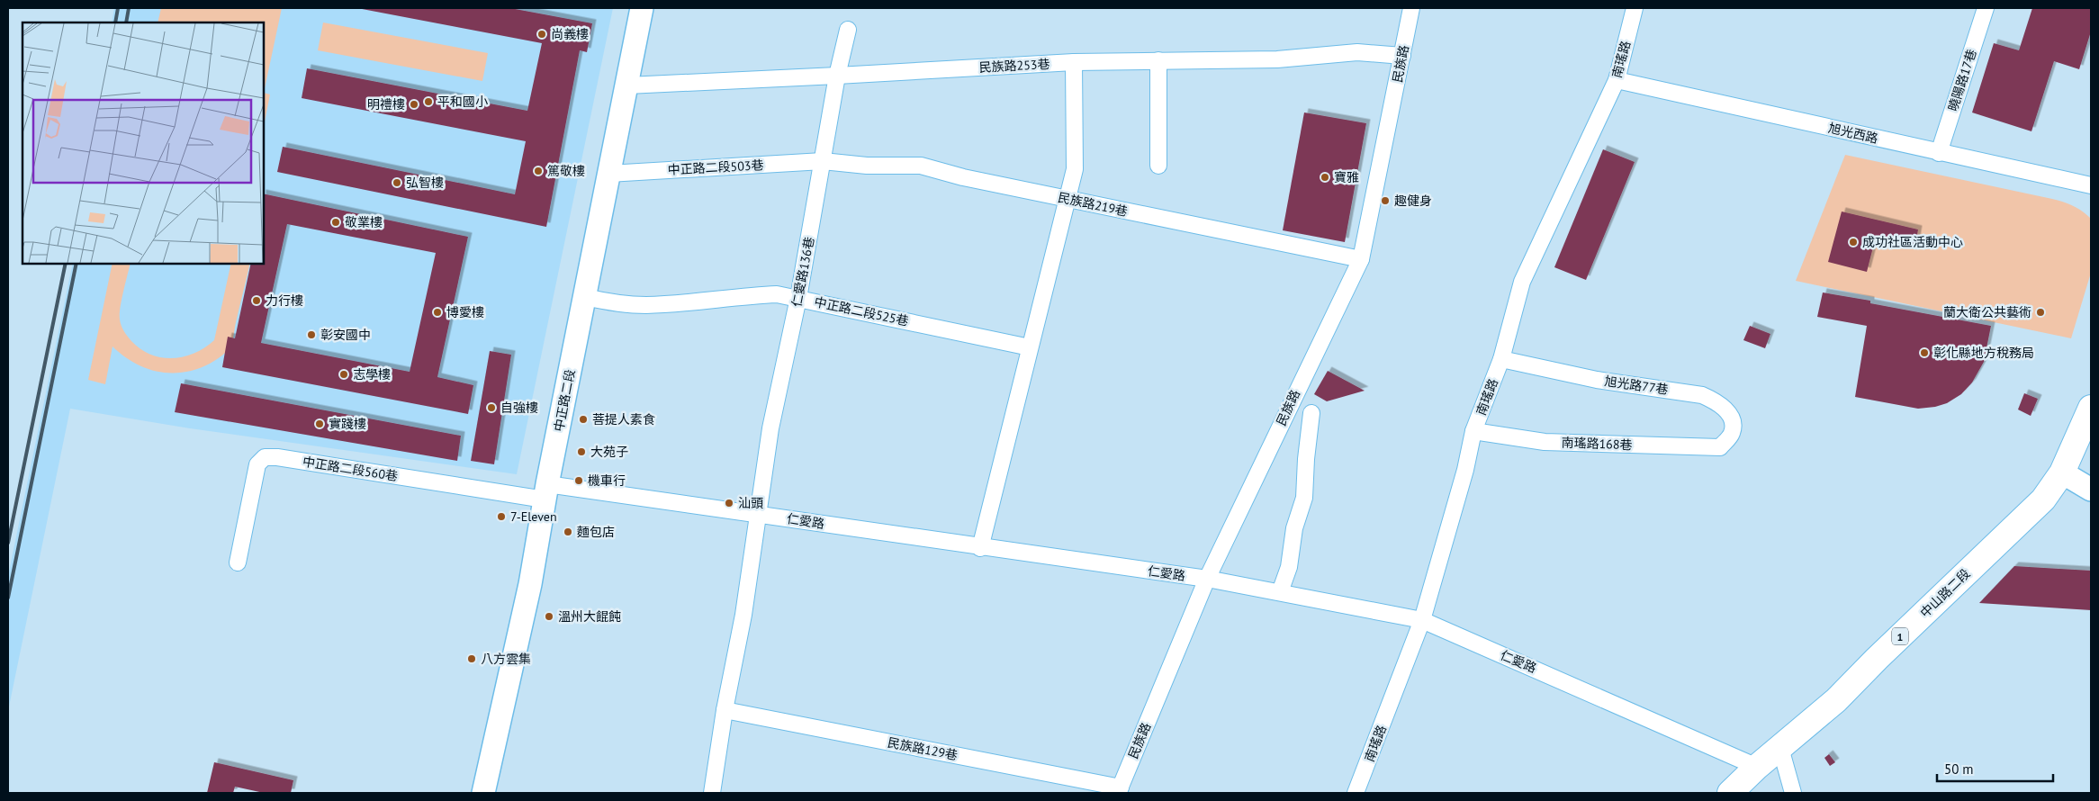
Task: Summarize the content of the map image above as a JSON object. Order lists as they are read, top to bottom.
{
  "streets": {
    "main road": ["中山路二段", "1"],
    "street": [
      "南瑤路",
      "民族路",
      "民族路253巷",
      "曉陽路17巷",
      "旭光西路",
      "中正路二段503巷",
      "民族路219巷",
      "仁愛路136巷",
      "中正路二段525巷",
      "旭光路77巷",
      "中正路二段",
      "南瑤路168巷",
      "中正路二段560巷",
      "仁愛路",
      "民族路129巷"
    ]
  },
  "crossings": [
    ["南瑤路", "旭光西路"],
    ["南瑤路", "旭光路77巷"],
    ["南瑤路", "南瑤路168巷"],
    ["南瑤路", "仁愛路"],
    ["民族路", "民族路253巷"],
    ["民族路", "民族路219巷"],
    ["民族路", "仁愛路"],
    ["民族路", "民族路129巷"],
    ["民族路253巷", "仁愛路136巷"],
    ["民族路253巷", "中正路二段"],
    ["曉陽路17巷", "旭光西路"],
    ["中正路二段503巷", "民族路219巷"],
    ["中正路二段503巷", "仁愛路136巷"],
    ["中正路二段503巷", "中正路二段"],
    ["民族路219巷", "仁愛路136巷"],
    ["仁愛路136巷", "中正路二段525巷"],
    ["仁愛路136巷", "仁愛路"],
    ["仁愛路136巷", "民族路129巷"],
    ["中正路二段525巷", "中正路二段"],
    ["旭光路77巷", "南瑤路168巷"],
    ["中正路二段", "中正路二段560巷"],
    ["中正路二段", "仁愛路"],
    ["中正路二段560巷", "仁愛路"],
    ["仁愛路", "中山路二段"]
  ],
  "places": [
    "尚義樓",
    "平和國小",
    "明禮樓",
    "篤敬樓",
    "寶雅",
    "弘智樓",
    "趣健身",
    "敬業樓",
    "成功社區活動中心",
    "力行樓",
    "博愛樓",
    "蘭大衛公共藝術",
    "彰安國中",
    "彰化縣地方稅務局",
    "志學樓",
    "自強樓",
    "菩提人素食",
    "實踐樓",
    "大苑子",
    "機車行",
    "汕頭",
    "7-Eleven",
    "麵包店",
    "溫州大餛飩",
    "八方雲集"
  ],
  "scale_bar": "50 m"
}
